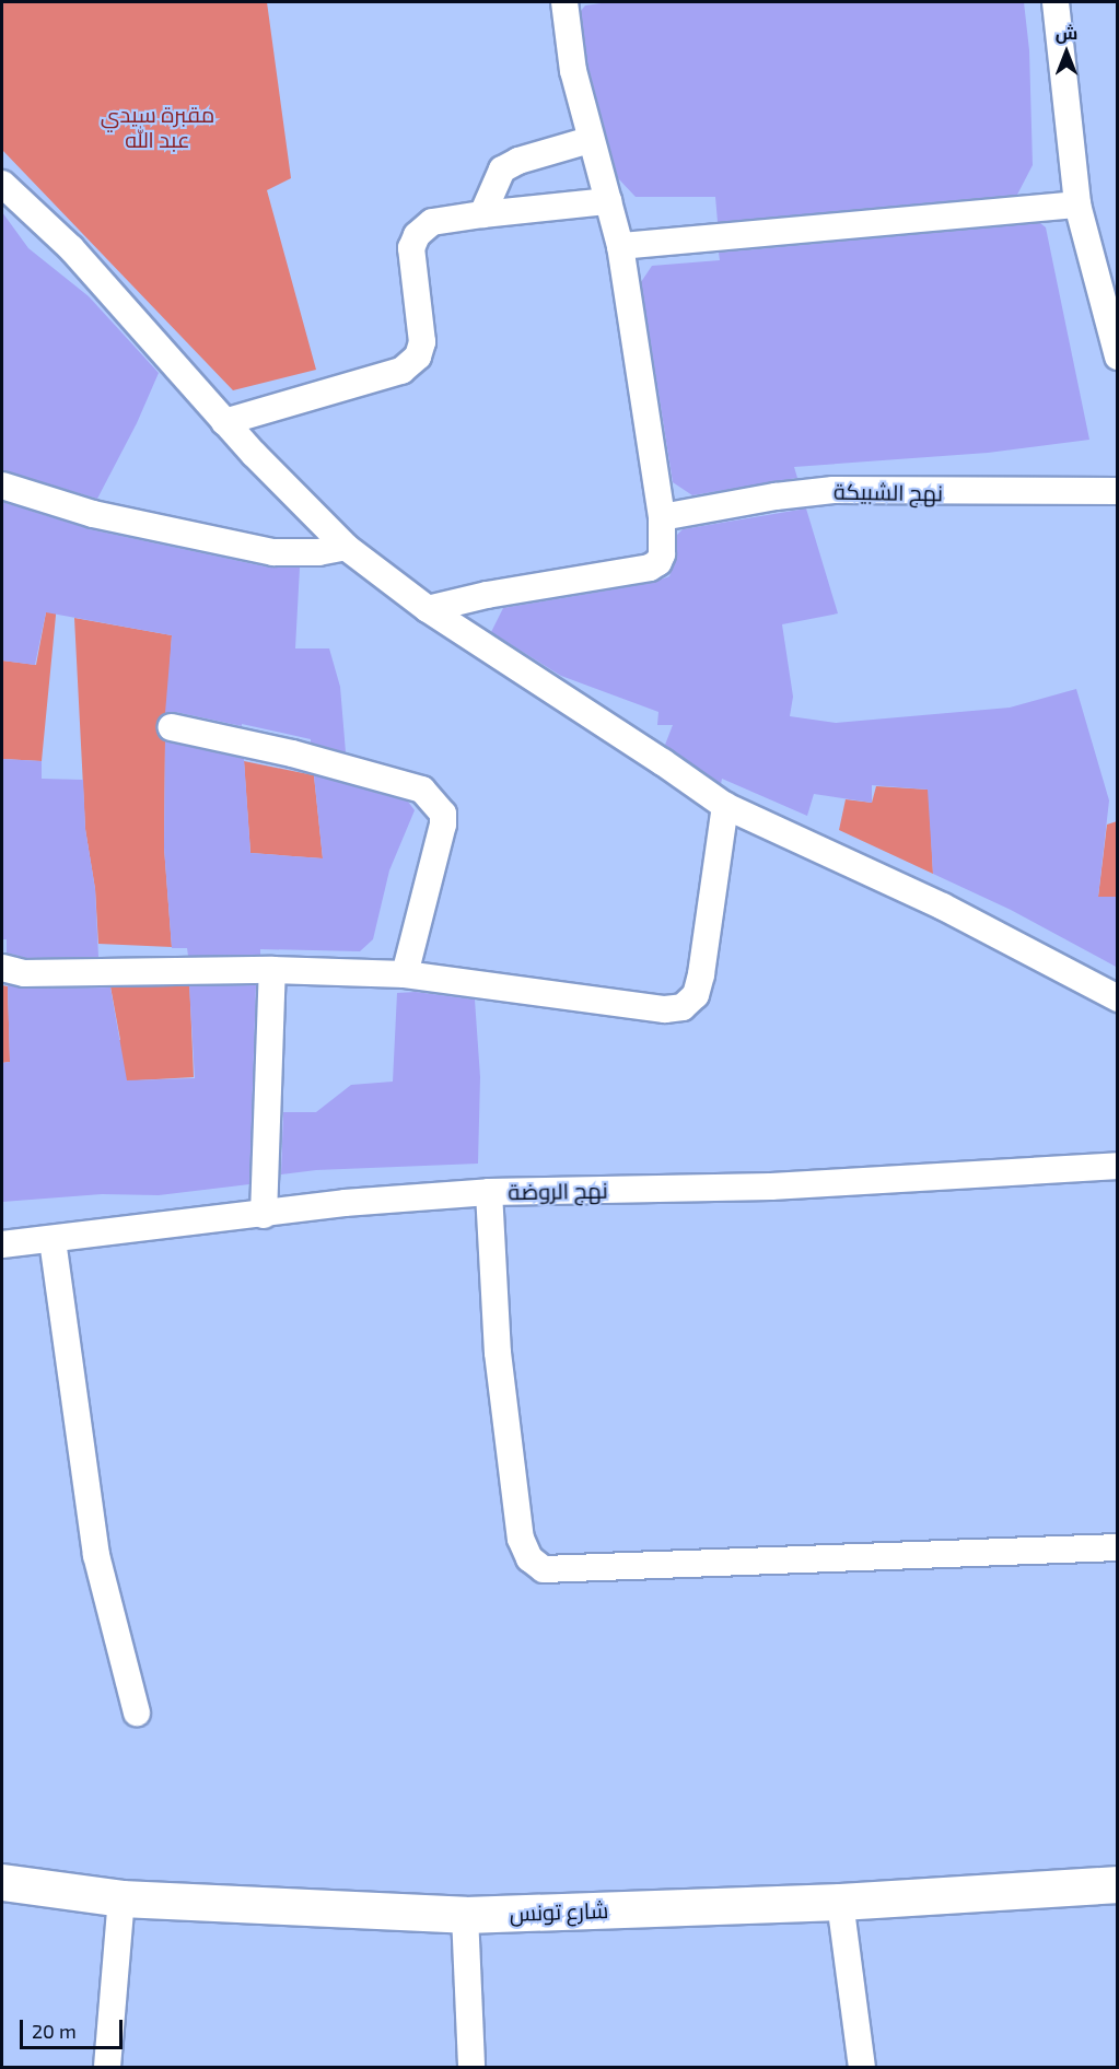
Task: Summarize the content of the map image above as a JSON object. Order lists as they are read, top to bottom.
{
  "streets": {
    "main road": ["شارع تونس"],
    "street": ["نهج الشبيكة", "نهج الروضة"]
  },
  "parks": ["مقبرة سيدي عبد الله"],
  "scale_bar": "20 m",
  "north": "top"
}
